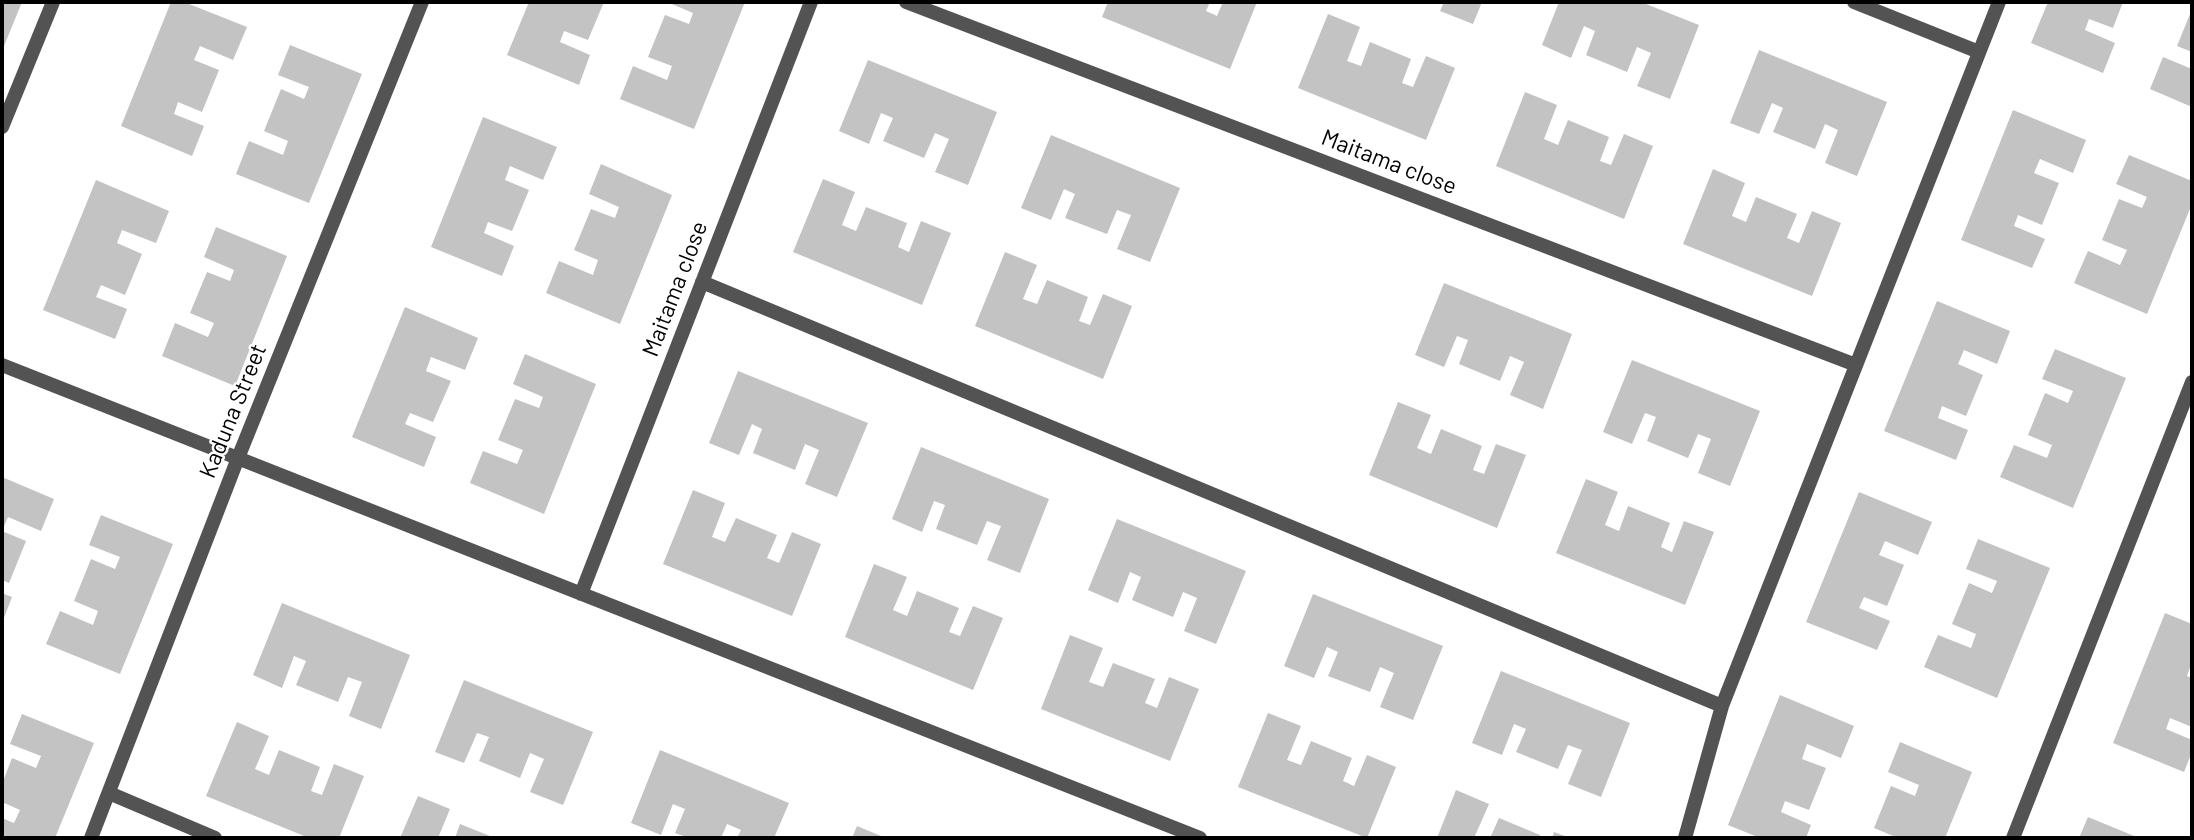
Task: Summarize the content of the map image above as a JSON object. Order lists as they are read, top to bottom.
{
  "streets": {
    "street": ["Maitama close", "Kaduna Street"]
  }
}
